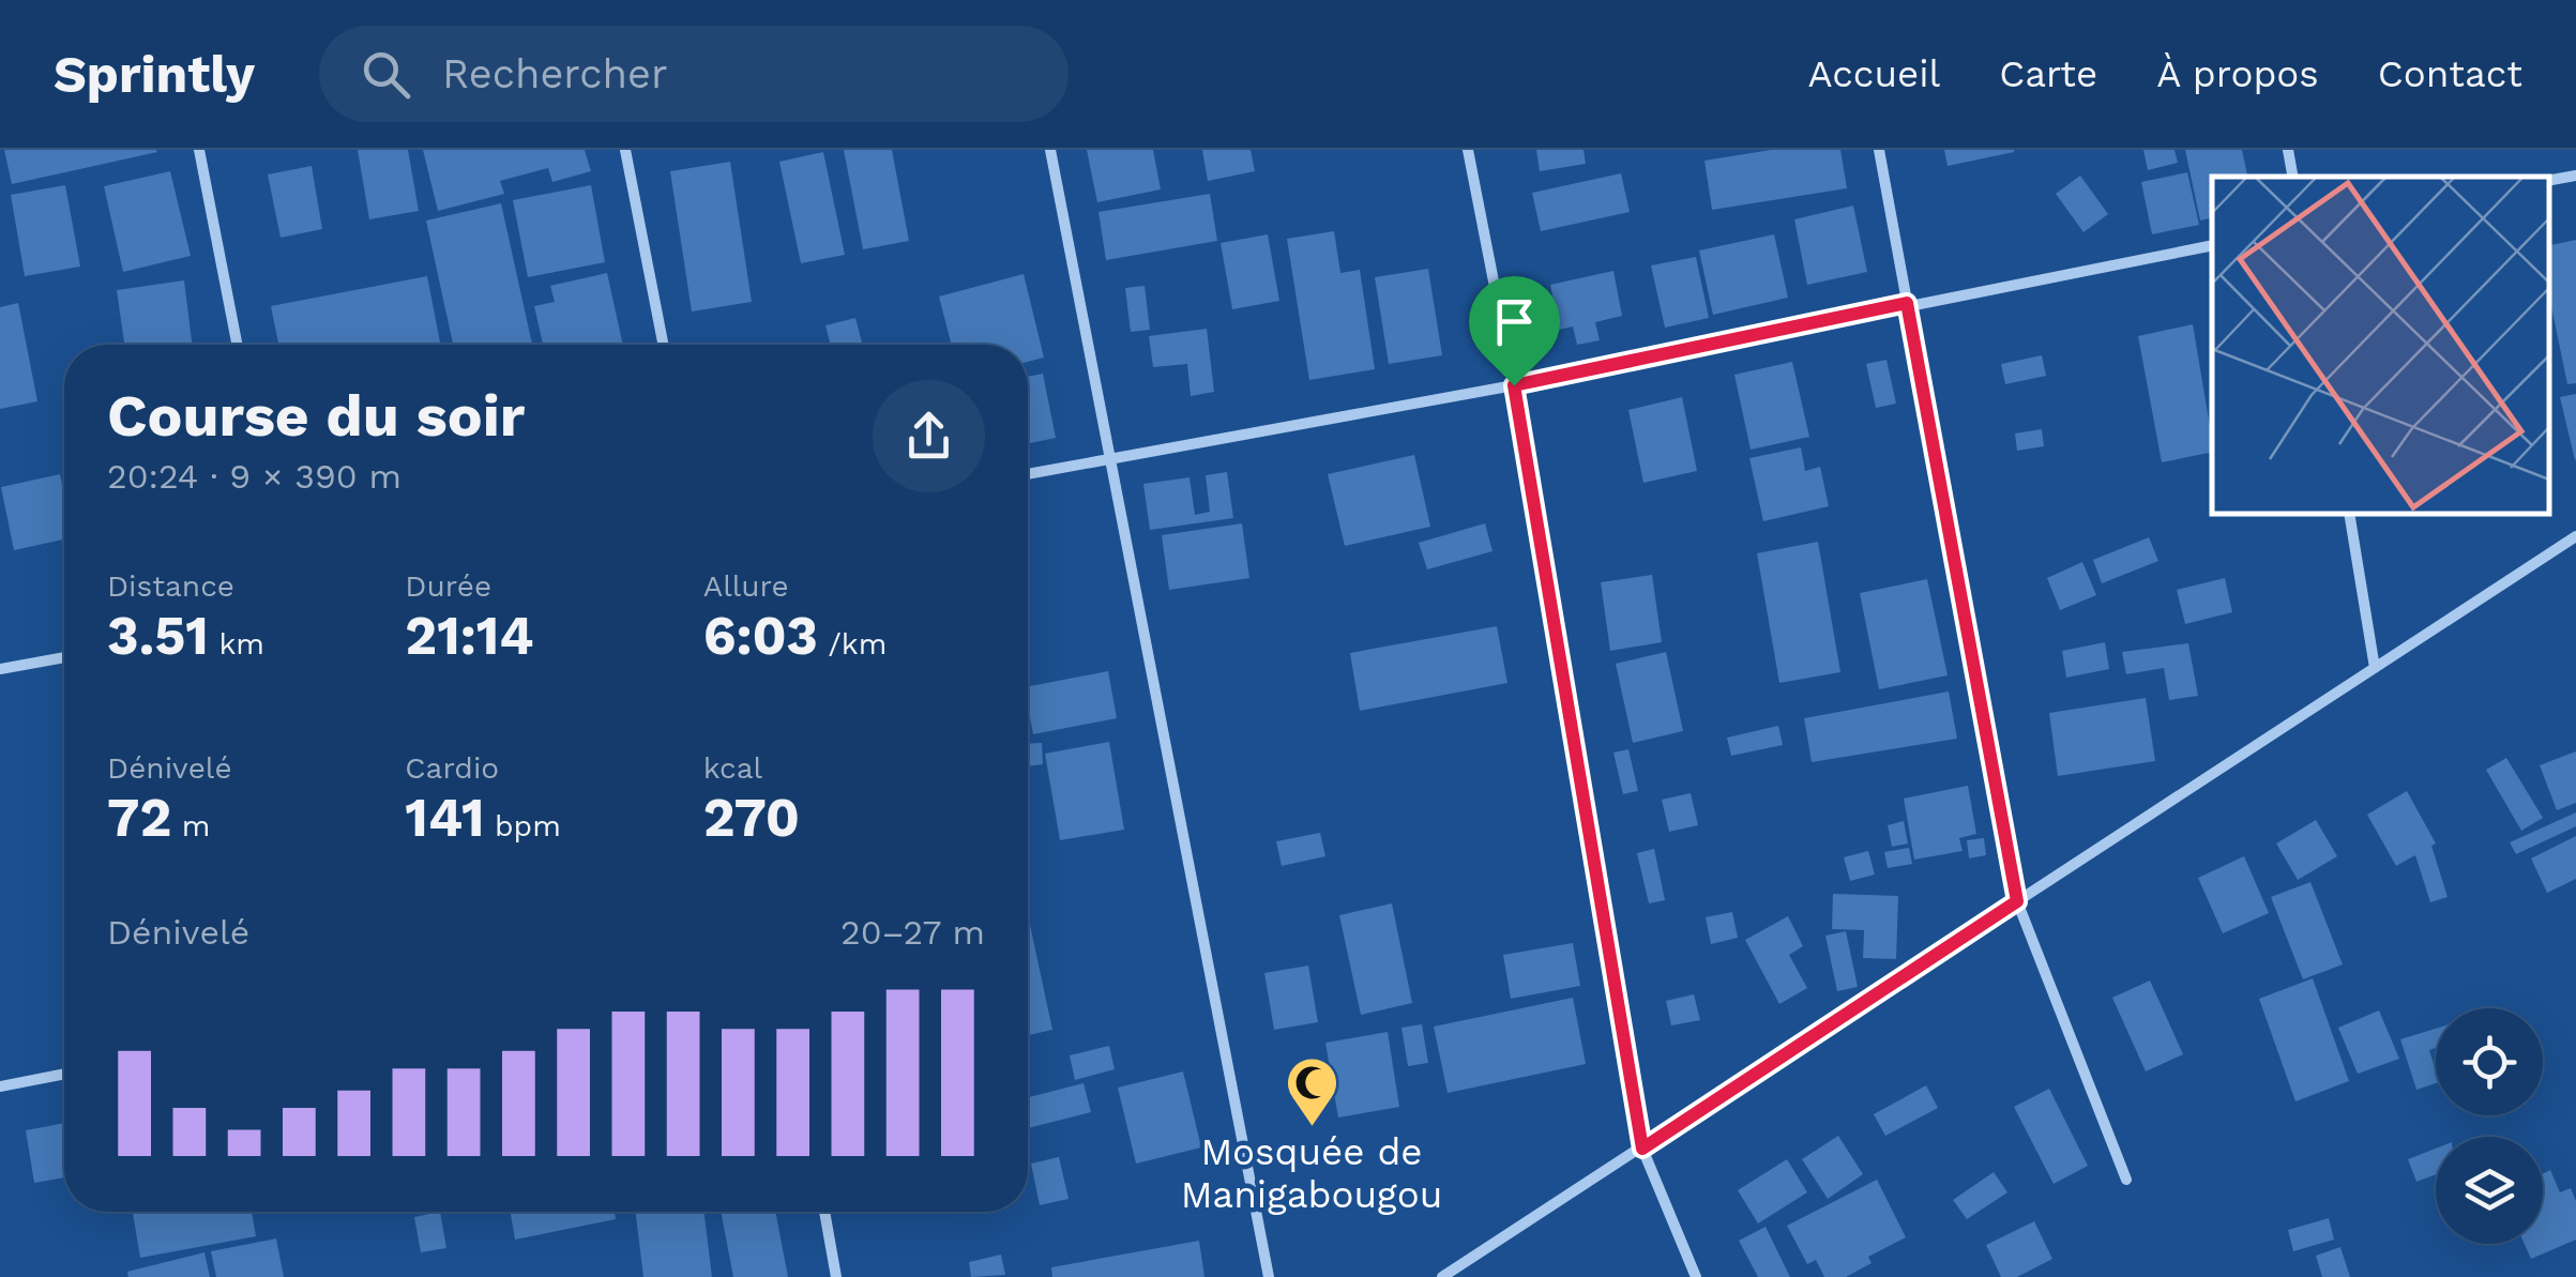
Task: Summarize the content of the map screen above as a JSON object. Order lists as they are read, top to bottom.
{
  "places": {
    "mosque": ["Mosquée de Manigabougou"]
  },
  "page": {
    "header": "Sprintly",
    "search": "Rechercher",
    "nav": [
      "Accueil",
      "Carte",
      "À propos",
      "Contact"
    ],
    "heading": ["Course du soir", "20:24 · 9 × 390 m"],
    "stats": [
      ["Distance", "3.51 km"],
      ["Durée", "21:14"],
      ["Allure", "6:03 /km"],
      ["Dénivelé", "72 m"],
      ["Cardio", "141 bpm"],
      ["kcal", "270"]
    ],
    "chart": ["Dénivelé", "20–27 m"]
  }
}
